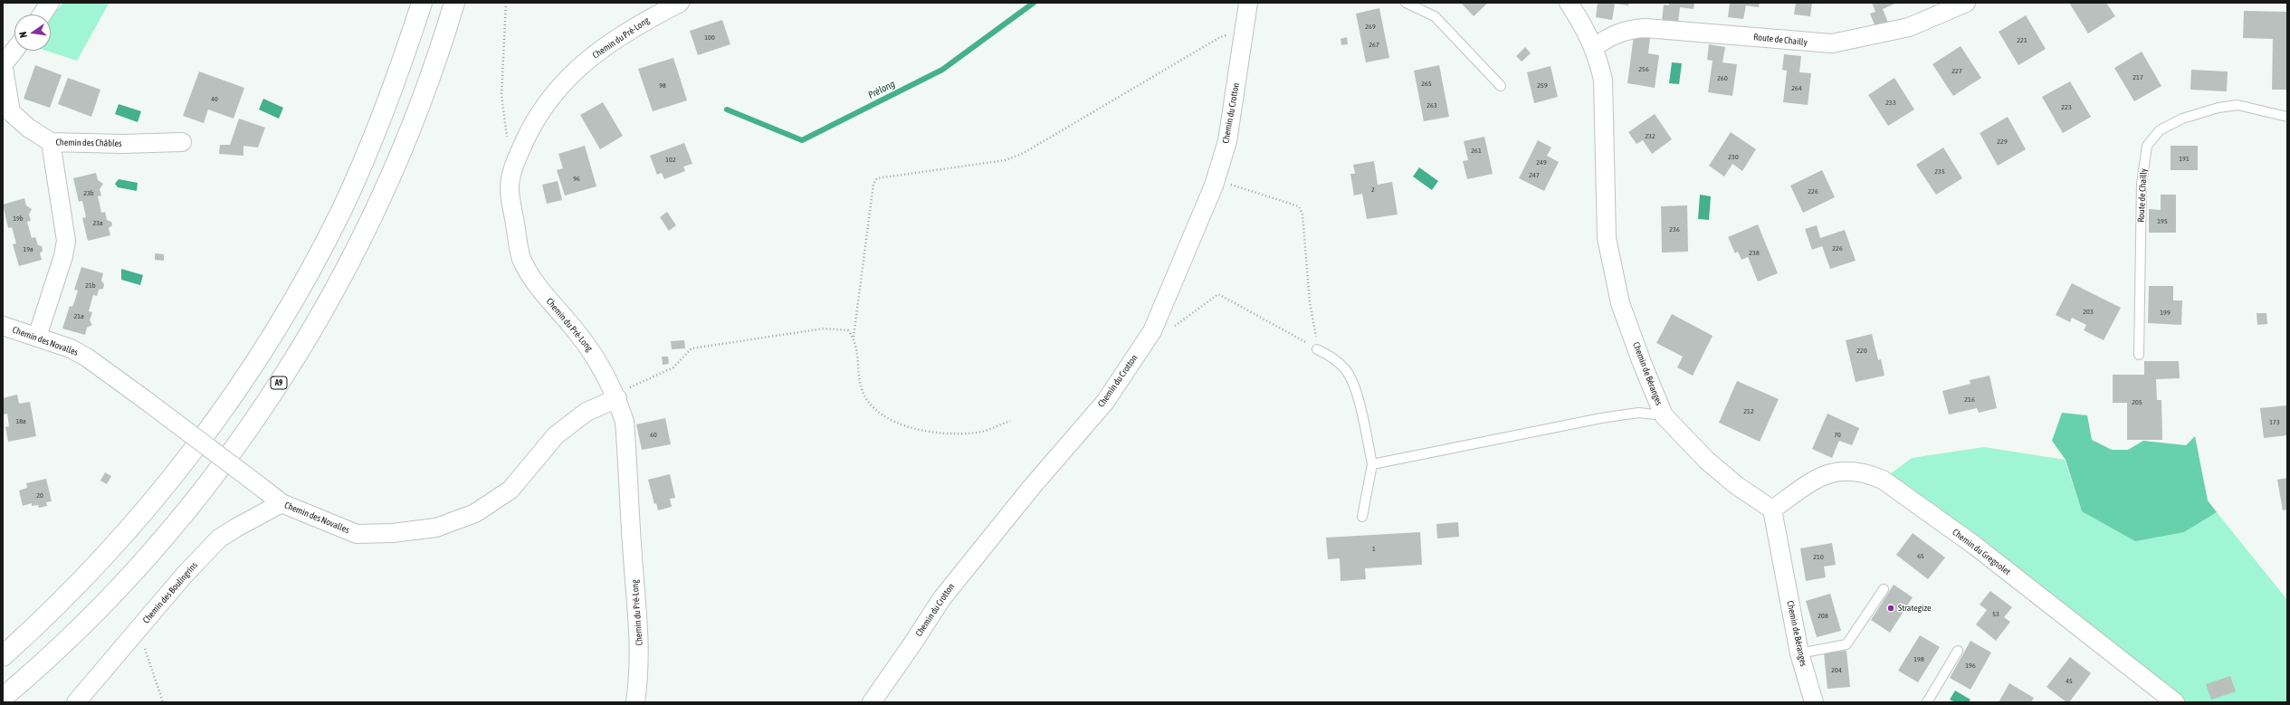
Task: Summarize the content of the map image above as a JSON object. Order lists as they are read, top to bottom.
{
  "streets": {
    "highway": ["A9"],
    "street": [
      "Chemin du Pré-Long",
      "Route de Chailly",
      "Chemin du Crotton",
      "Chemin des Châbles",
      "Chemin des Novalles",
      "Chemin de Béranges",
      "Chemin du Gregnolet",
      "Chemin des Boulingrins"
    ]
  },
  "crossings": [
    ["Chemin du Pré-Long", "Chemin des Novalles"],
    ["Route de Chailly", "Chemin de Béranges"],
    ["Chemin des Novalles", "A9"],
    ["Chemin des Novalles", "Chemin des Boulingrins"],
    ["Chemin de Béranges", "Chemin du Gregnolet"]
  ],
  "water": ["Prélong"],
  "places": ["Strategize"],
  "house_numbers": [
    "269",
    "100",
    "221",
    "267",
    "256",
    "227",
    "217",
    "260",
    "265",
    "98",
    "259",
    "264",
    "40",
    "233",
    "263",
    "223",
    "232",
    "229",
    "261",
    "230",
    "191",
    "102",
    "249",
    "235",
    "247",
    "96",
    "2",
    "226",
    "23b",
    "19b",
    "195",
    "23a",
    "236",
    "226",
    "19a",
    "238",
    "21b",
    "203",
    "199",
    "21a",
    "220",
    "216",
    "205",
    "212",
    "18a",
    "173",
    "60",
    "70",
    "20",
    "1",
    "65",
    "210",
    "53",
    "208",
    "198",
    "196",
    "204",
    "45"
  ],
  "north": "left"
}
